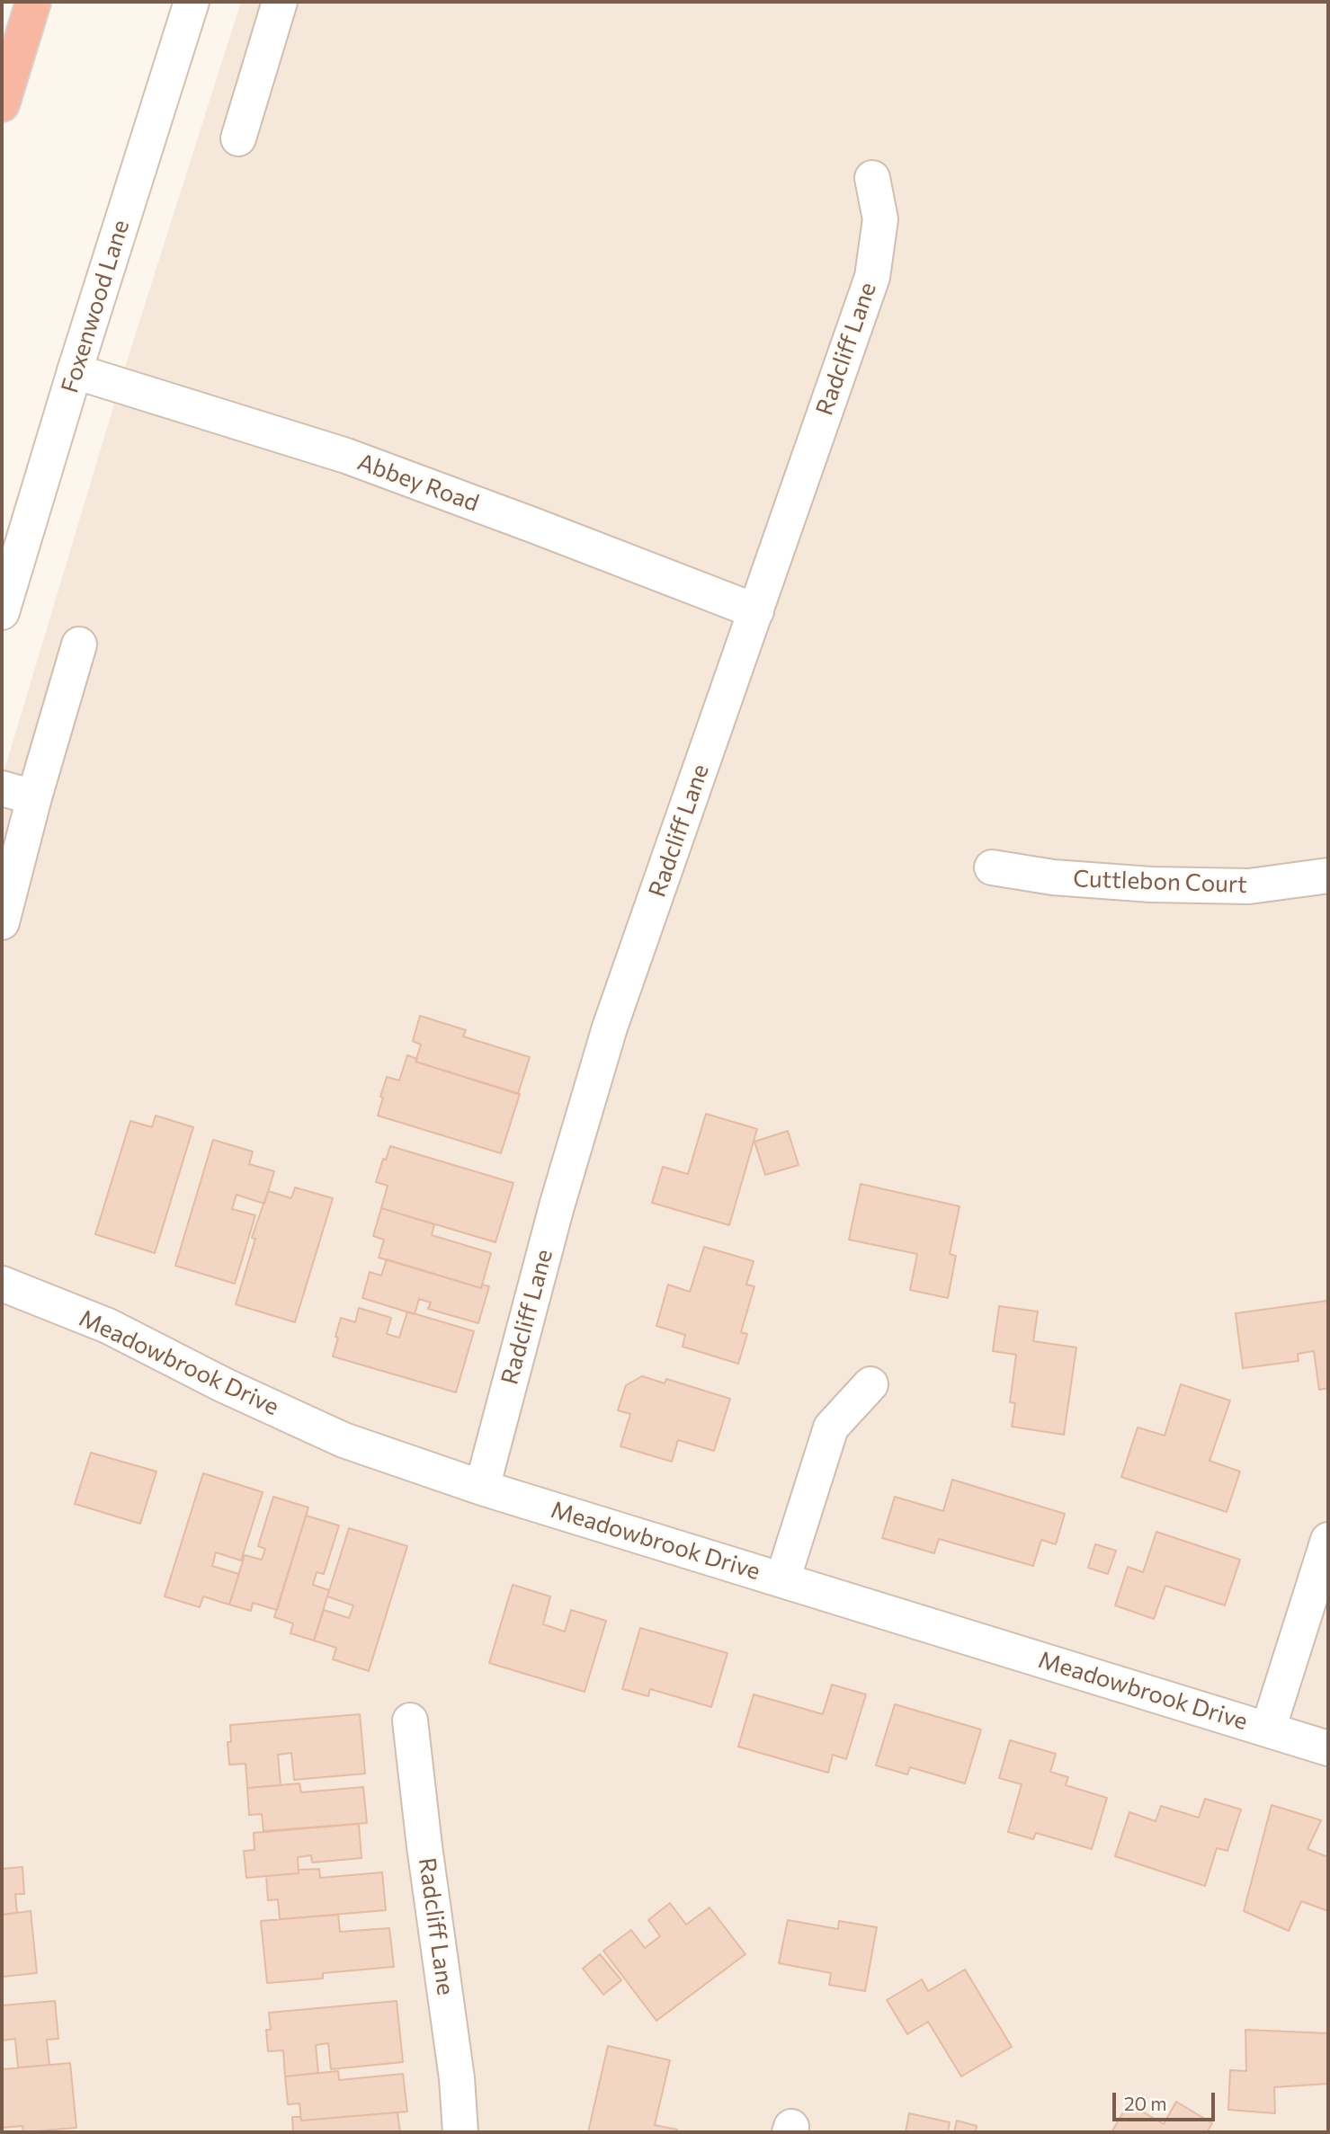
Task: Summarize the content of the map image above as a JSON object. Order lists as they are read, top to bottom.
{
  "streets": {
    "street": [
      "Foxenwood Lane",
      "Radcliff Lane",
      "Abbey Road",
      "Cuttlebon Court",
      "Meadowbrook Drive"
    ]
  },
  "crossings": [
    ["Foxenwood Lane", "Abbey Road"],
    ["Radcliff Lane", "Abbey Road"],
    ["Radcliff Lane", "Meadowbrook Drive"]
  ],
  "scale_bar": "20 m"
}
